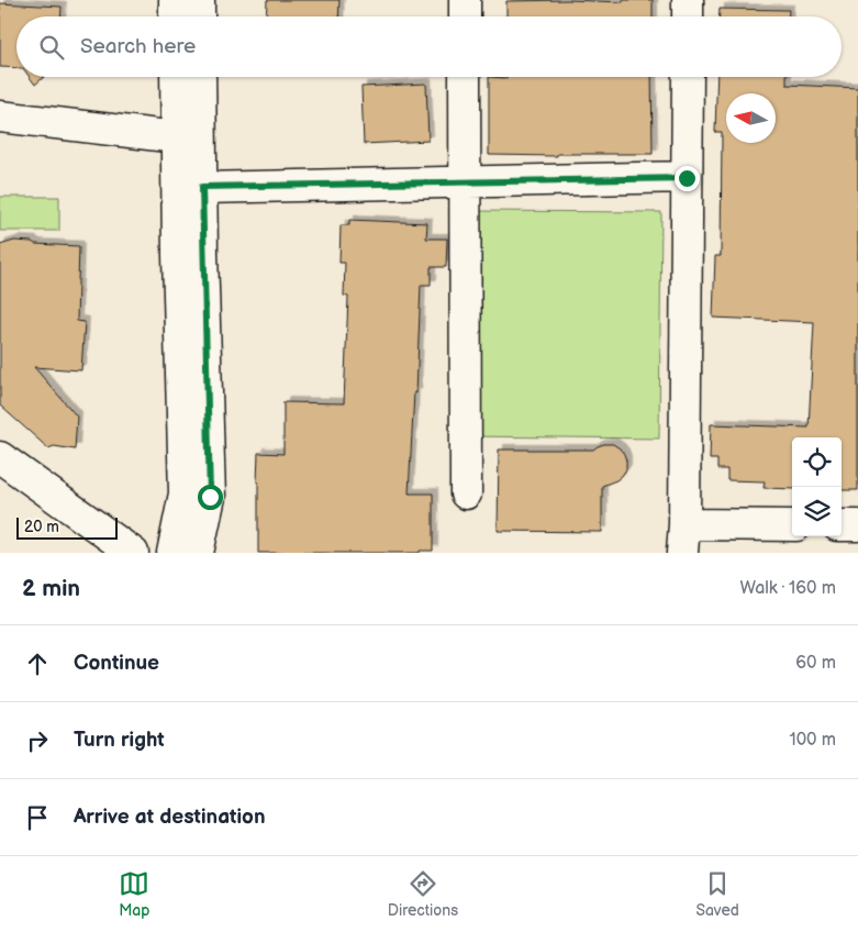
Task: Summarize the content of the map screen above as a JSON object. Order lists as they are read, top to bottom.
{
  "scale_bar": "20 m",
  "north": "left",
  "page": {
    "search": "Search here",
    "scale": "20 m",
    "heading": ["2 min", "Walk · 160 m"],
    "list": [
      ["Continue", "60 m"],
      ["Turn right", "100 m"],
      "Arrive at destination"
    ],
    "nav": ["Map", "Directions", "Saved"]
  }
}
